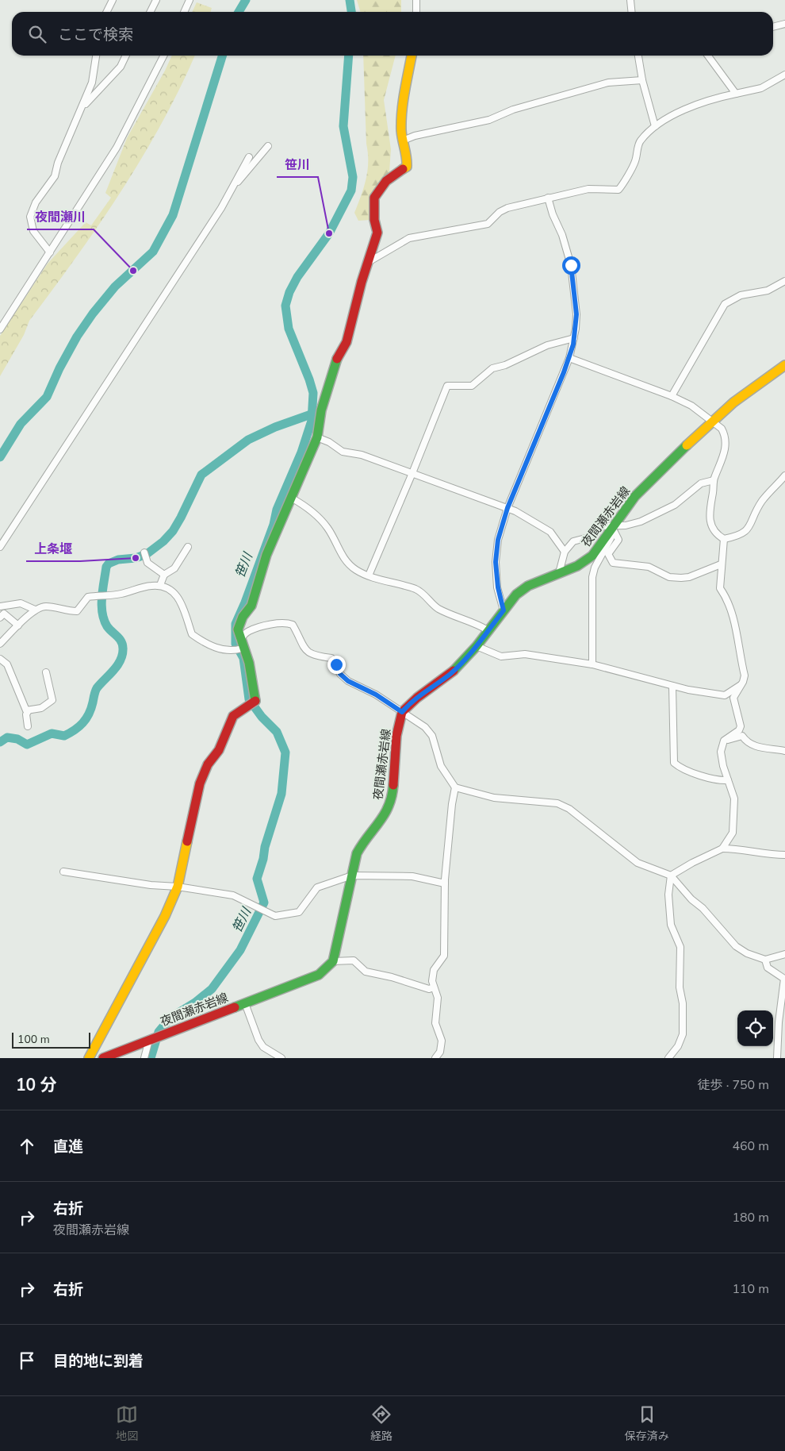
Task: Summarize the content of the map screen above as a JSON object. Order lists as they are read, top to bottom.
{
  "streets": {
    "street": ["夜間瀬赤岩線"]
  },
  "water": ["笹川"],
  "places": ["笹川", "夜間瀬川", "上条堰"],
  "scale_bar": "100 m",
  "page": {
    "search": "ここで検索",
    "scale": "100 m",
    "heading": ["10 分", "徒歩 · 750 m"],
    "list": [
      ["直進", "460 m"],
      ["右折", "夜間瀬赤岩線", "180 m"],
      ["右折", "110 m"],
      "目的地に到着"
    ],
    "nav": ["地図", "経路", "保存済み"]
  }
}
